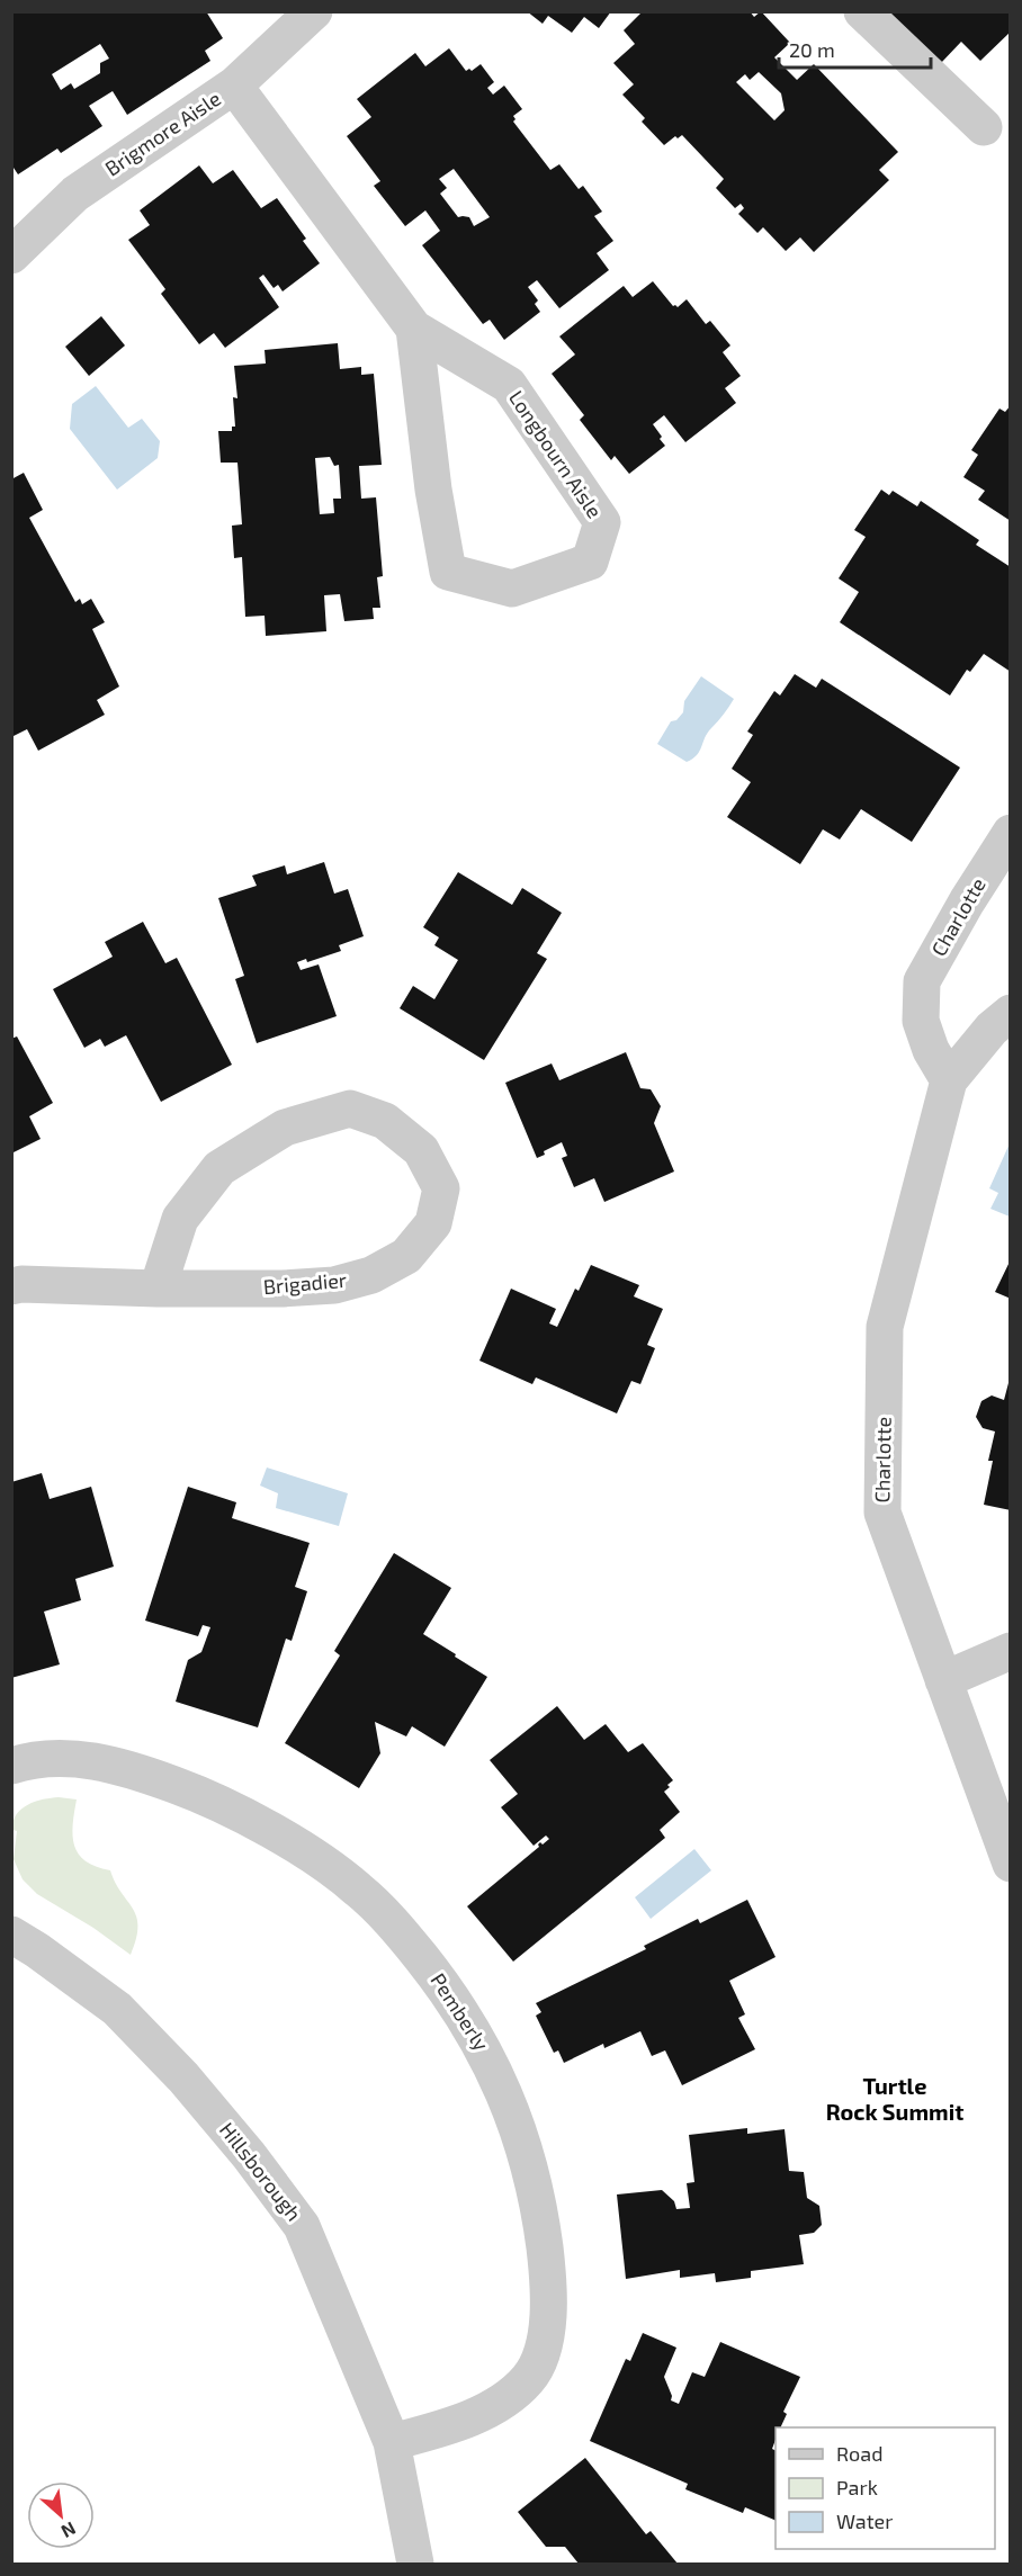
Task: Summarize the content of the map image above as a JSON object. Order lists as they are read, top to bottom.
{
  "streets": {
    "street": [
      "Brigmore Aisle",
      "Longbourn Aisle",
      "Charlotte",
      "Brigadier",
      "Pemberly",
      "Hillsborough"
    ]
  },
  "crossings": [
    ["Brigmore Aisle", "Longbourn Aisle"],
    ["Pemberly", "Hillsborough"]
  ],
  "districts": ["Turtle Rock Summit"],
  "legend": ["Road", "Park", "Water"],
  "scale_bar": "20 m",
  "north": "bottom right"
}
